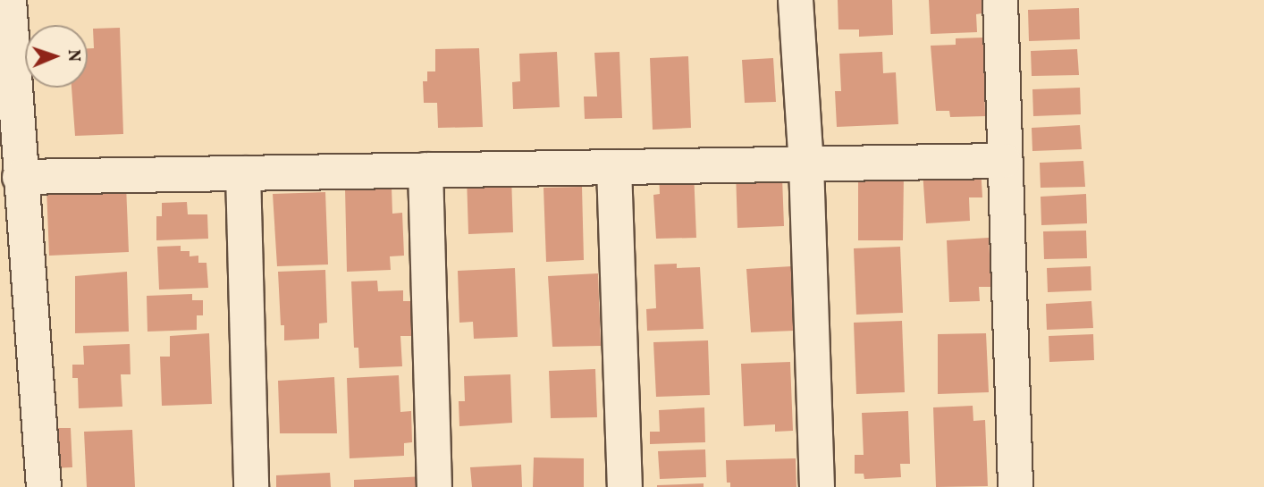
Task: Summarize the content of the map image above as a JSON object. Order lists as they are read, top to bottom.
{
  "north": "right"
}
